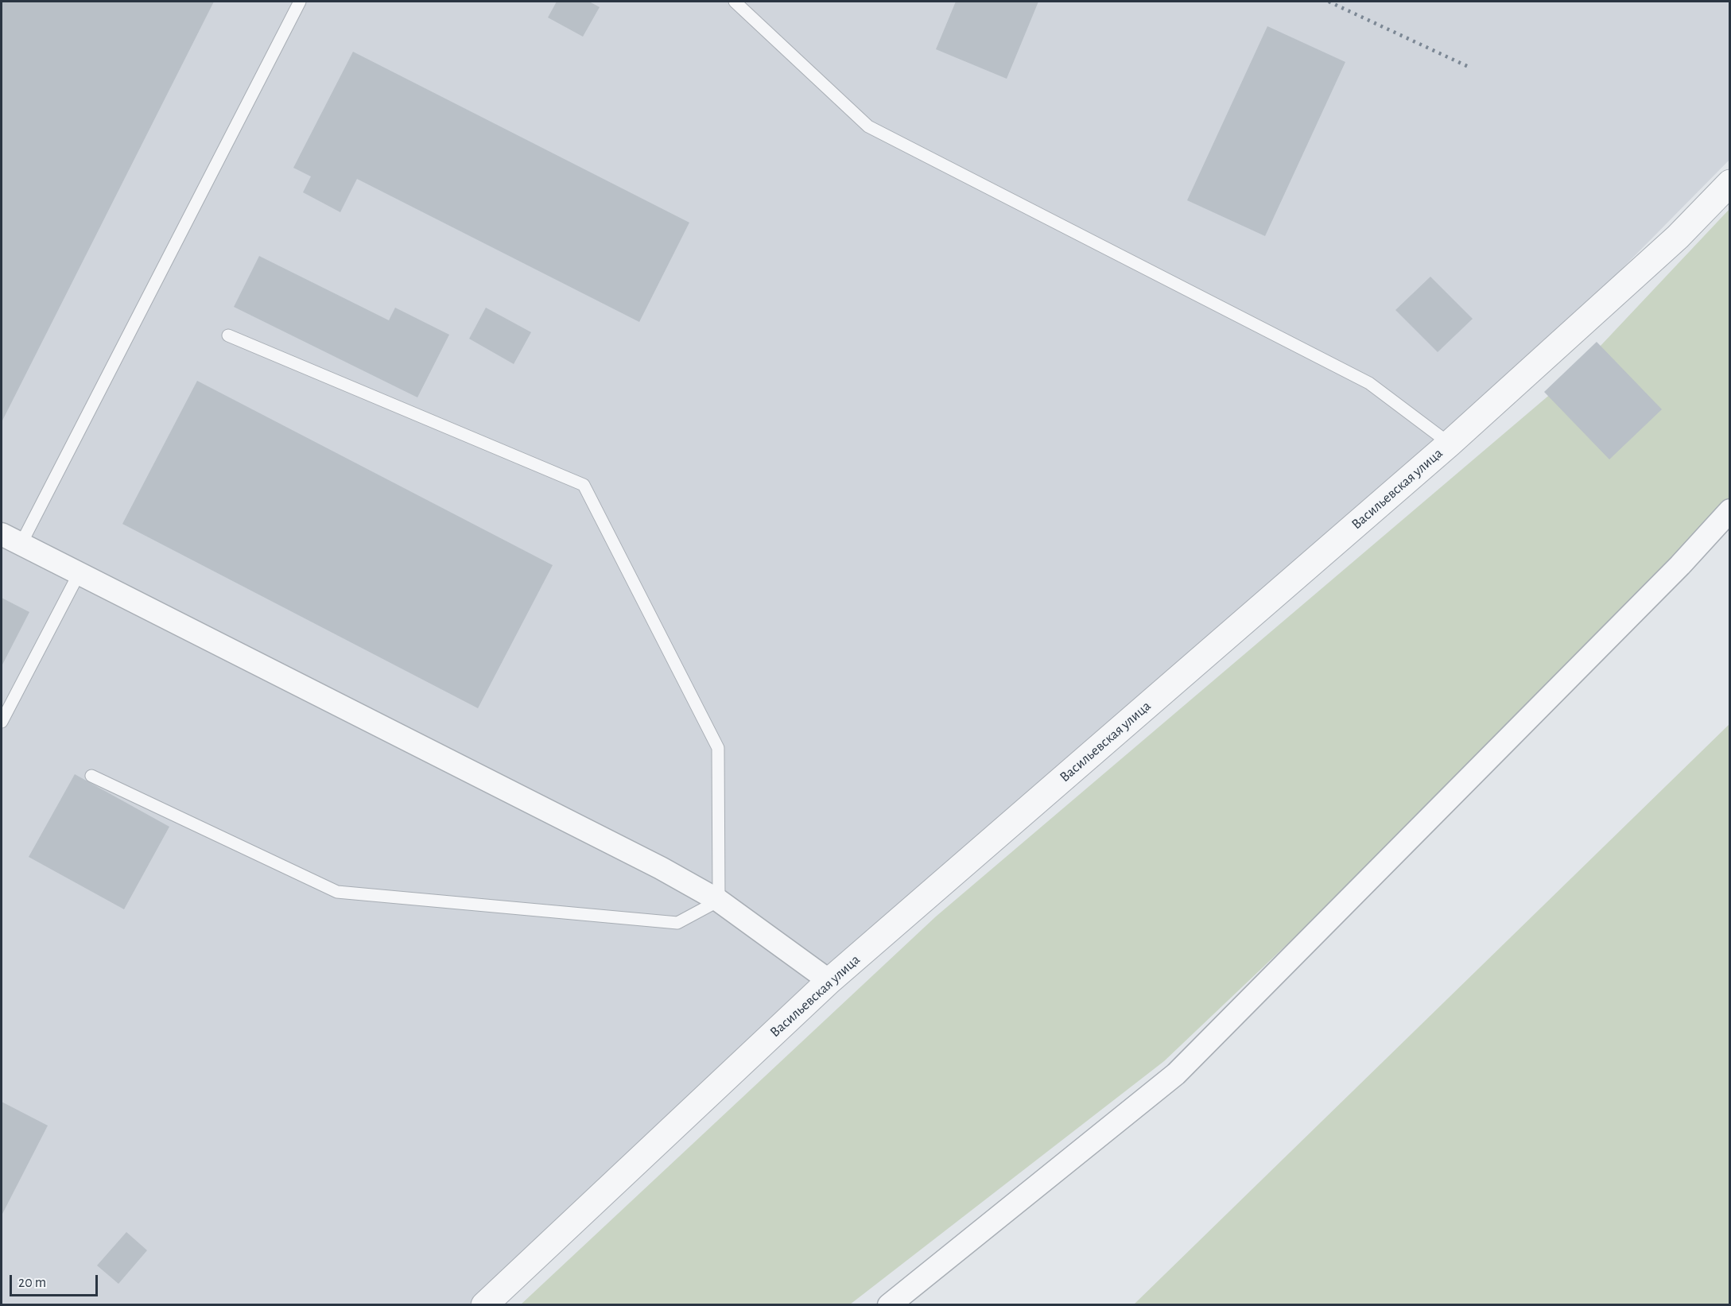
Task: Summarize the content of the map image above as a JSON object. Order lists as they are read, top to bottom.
{
  "streets": {
    "street": ["Васильевская улица"]
  },
  "scale_bar": "20 m"
}
